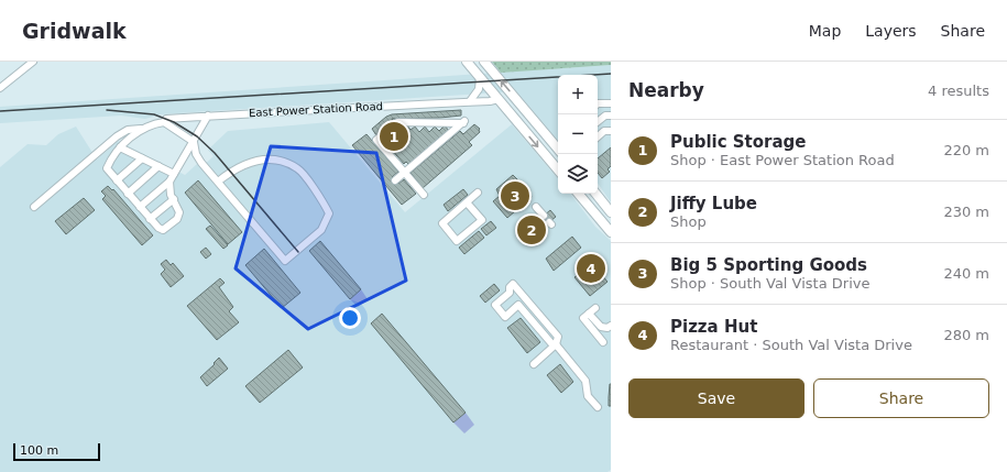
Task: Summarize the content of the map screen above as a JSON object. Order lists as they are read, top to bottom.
{
  "streets": {
    "street": ["East Power Station Road"]
  },
  "scale_bar": "100 m",
  "page": {
    "header": "Gridwalk",
    "nav": ["Map", "Layers", "Share"],
    "heading": ["Nearby", "4 results"],
    "map_buttons": ["+", "−"],
    "list": [
      {
        "mark": "1",
        "name": "Public Storage",
        "note": "Shop · East Power Station Road",
        "value": "220 m"
      },
      {
        "mark": "2",
        "name": "Jiffy Lube",
        "note": "Shop",
        "value": "230 m"
      },
      {
        "mark": "3",
        "name": "Big 5 Sporting Goods",
        "note": "Shop · South Val Vista Drive",
        "value": "240 m"
      },
      {
        "mark": "4",
        "name": "Pizza Hut",
        "note": "Restaurant · South Val Vista Drive",
        "value": "280 m"
      }
    ],
    "pins": [
      "1",
      "3",
      "2",
      "4"
    ],
    "buttons": ["Save", "Share"],
    "scale": "100 m"
  }
}
